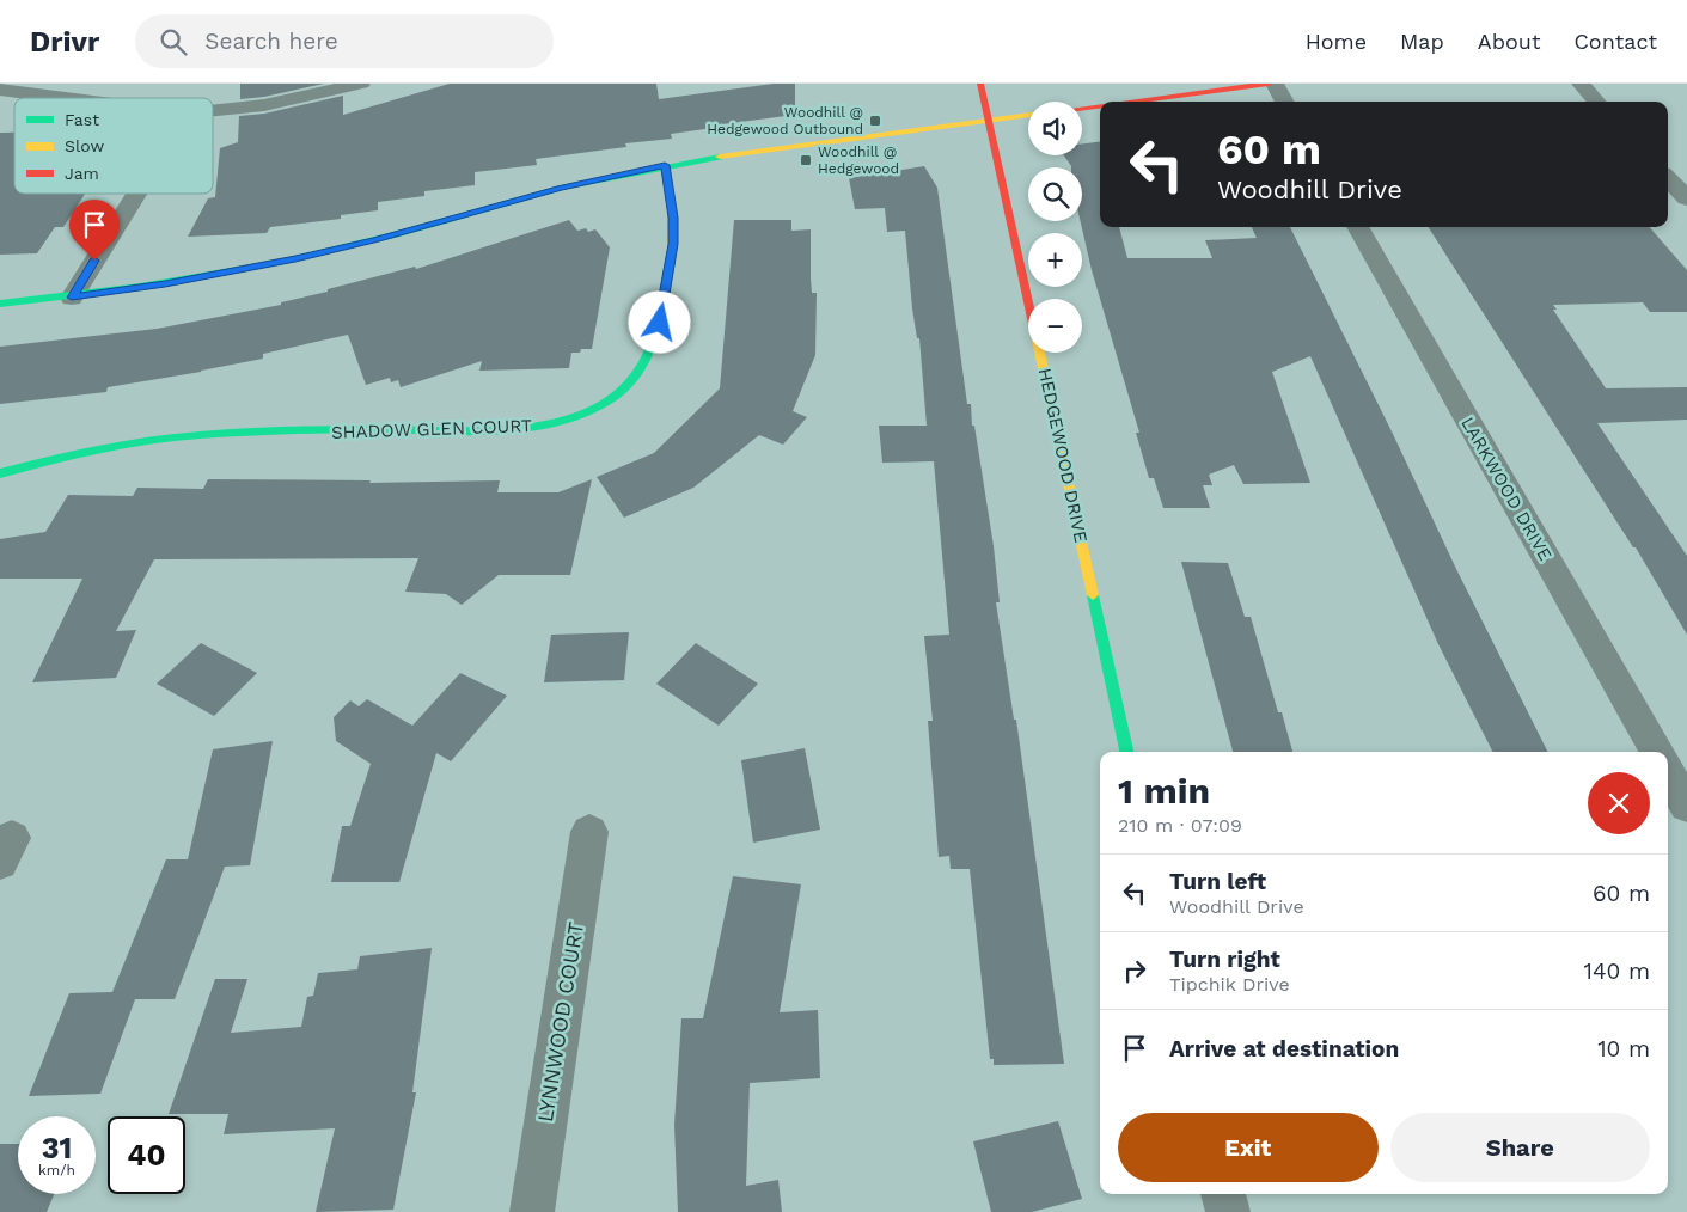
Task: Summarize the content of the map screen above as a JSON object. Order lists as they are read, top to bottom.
{
  "streets": {
    "street": [
      "SHADOW GLEN COURT",
      "HEDGEWOOD DRIVE",
      "LARKWOOD DRIVE",
      "LYNNWOOD COURT"
    ]
  },
  "places": {
    "transit": ["Woodhill @ Hedgewood Outbound", "Woodhill @ Hedgewood"]
  },
  "legend": ["Fast", "Slow", "Jam"],
  "page": {
    "header": "Drivr",
    "search": "Search here",
    "nav": [
      "Home",
      "Map",
      "About",
      "Contact"
    ],
    "map_buttons": ["+", "−"],
    "turn": ["60 m", "Woodhill Drive"],
    "heading": ["1 min", "210 m · 07:09"],
    "list": [
      {
        "name": "Turn left",
        "note": "Woodhill Drive",
        "value": "60 m"
      },
      {
        "name": "Turn right",
        "note": "Tipchik Drive",
        "value": "140 m"
      },
      {
        "name": "Arrive at destination",
        "value": "10 m"
      }
    ],
    "buttons": ["Exit", "Share"],
    "speed": "31 km/h",
    "limit": "40"
  }
}
